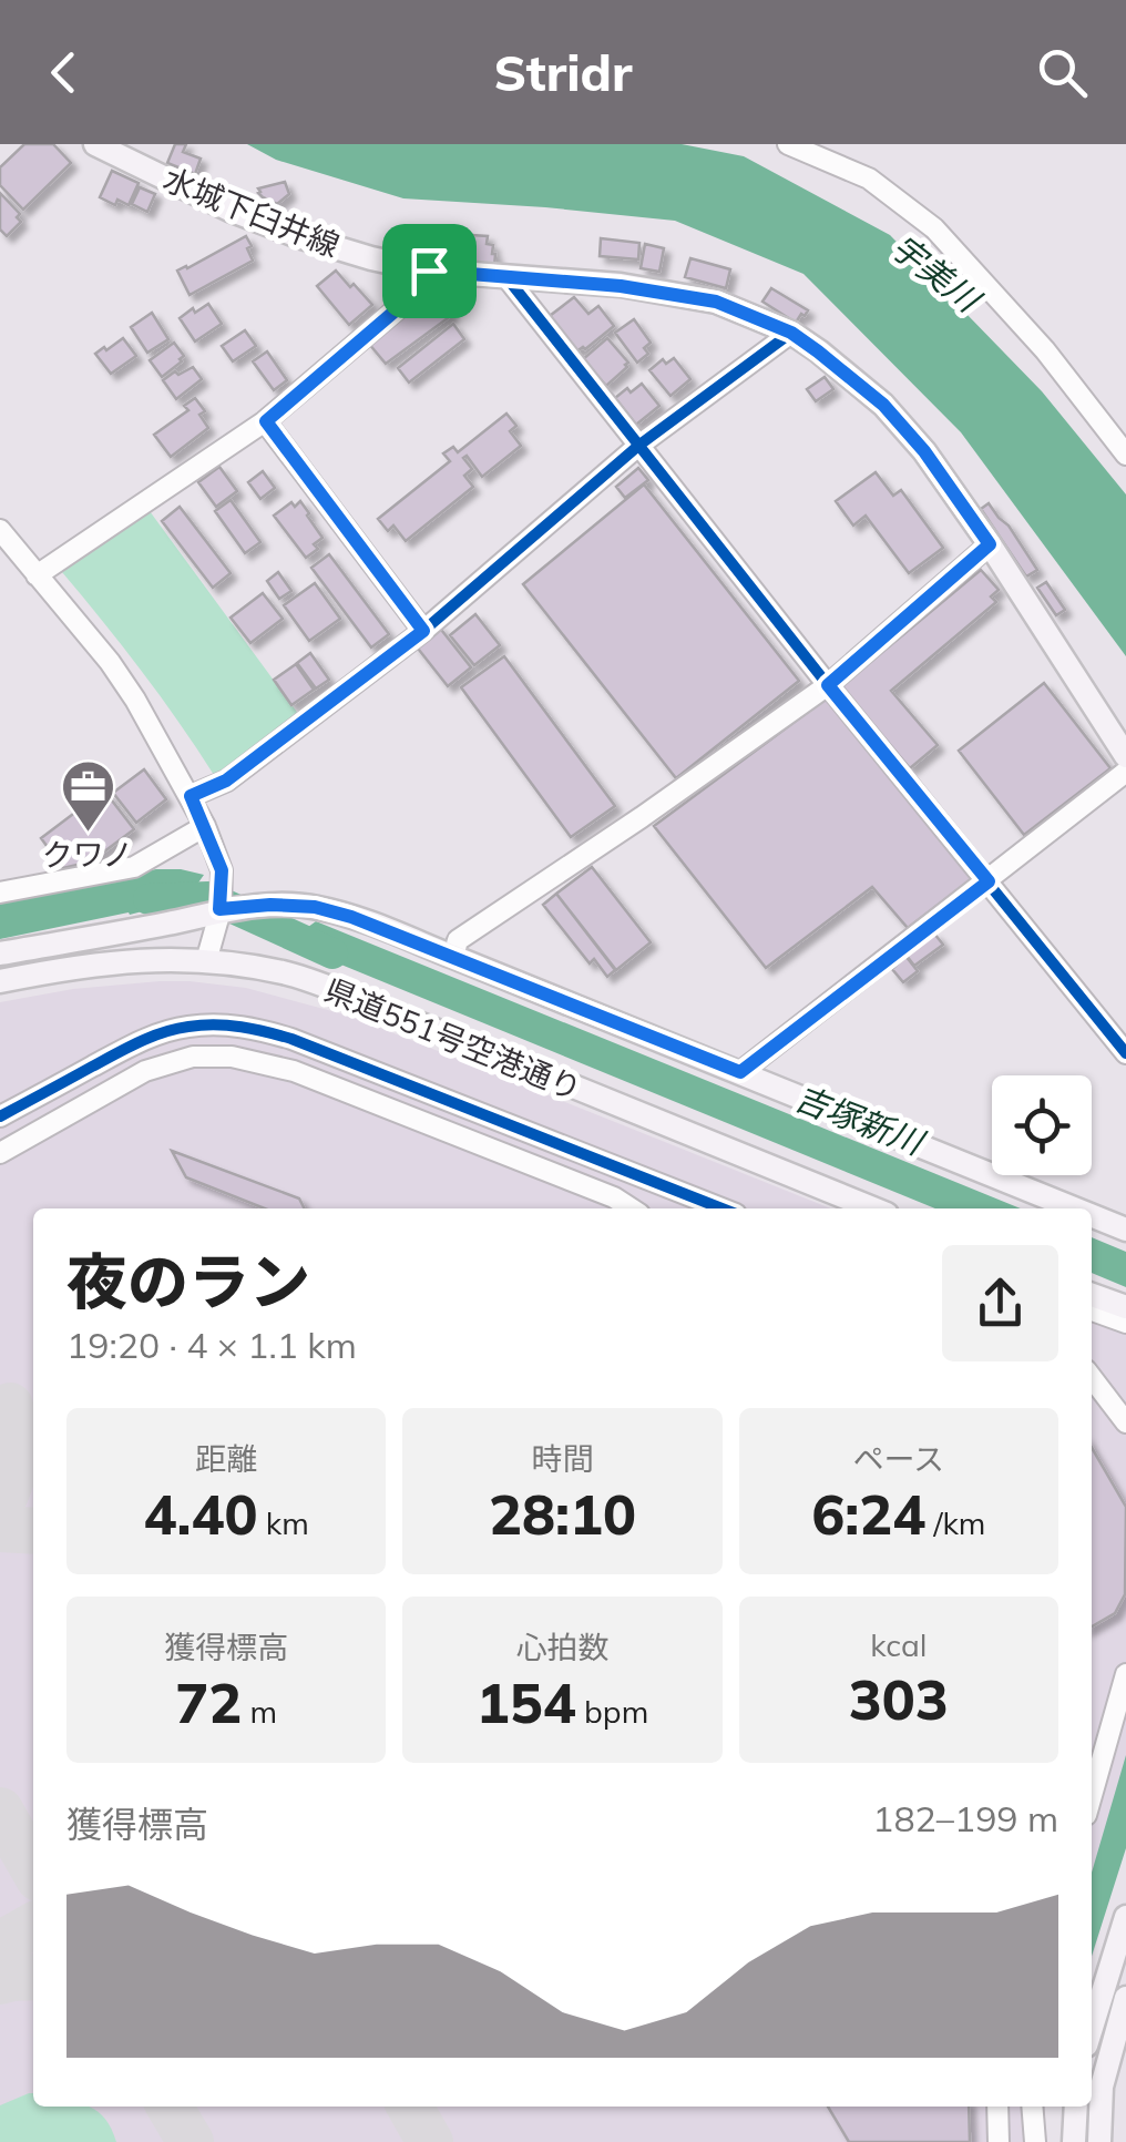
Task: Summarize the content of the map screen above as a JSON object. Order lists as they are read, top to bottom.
{
  "streets": {
    "main road": ["水城下臼井線", "県道551号空港通り"]
  },
  "water": ["宇美川", "吉塚新川"],
  "places": {
    "office": ["クワノ"]
  },
  "page": {
    "header": "Stridr",
    "heading": ["夜のラン", "19:20 · 4 × 1.1 km"],
    "stats": [
      ["距離", "4.40 km"],
      ["時間", "28:10"],
      ["ペース", "6:24 /km"],
      ["獲得標高", "72 m"],
      ["心拍数", "154 bpm"],
      ["kcal", "303"]
    ],
    "chart": ["獲得標高", "182–199 m"]
  }
}
